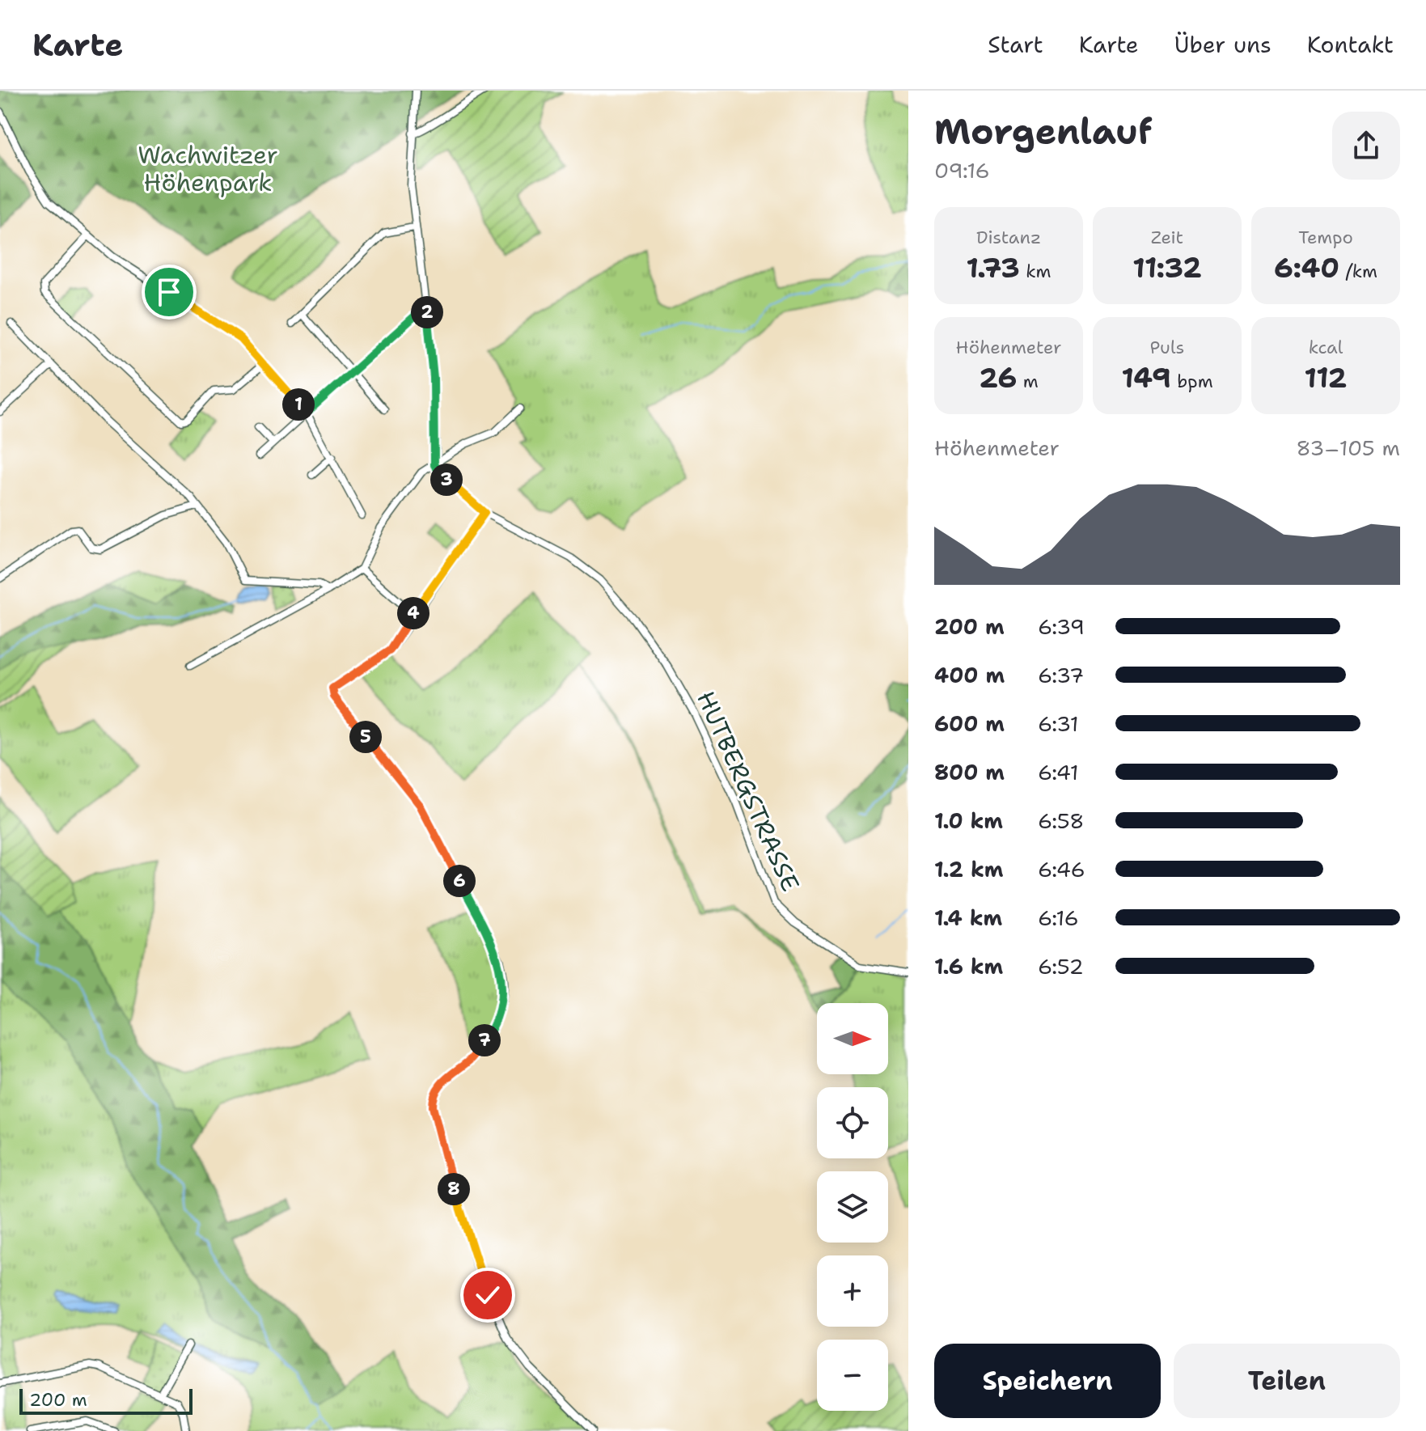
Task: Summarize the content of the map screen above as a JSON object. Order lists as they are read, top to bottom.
{
  "streets": {
    "street": ["HUTBERGSTRASSE"]
  },
  "parks": ["Wachwitzer Höhenpark"],
  "scale_bar": "200 m",
  "north": "right",
  "page": {
    "header": "Karte",
    "nav": [
      "Start",
      "Karte",
      "Über uns",
      "Kontakt"
    ],
    "heading": ["Morgenlauf", "09:16"],
    "stats": [
      ["Distanz", "1.73 km"],
      ["Zeit", "11:32"],
      ["Tempo", "6:40 /km"],
      ["Höhenmeter", "26 m"],
      ["Puls", "149 bpm"],
      ["kcal", "112"]
    ],
    "pins": [
      "2",
      "1",
      "3",
      "4",
      "5",
      "6",
      "7",
      "8"
    ],
    "chart": ["Höhenmeter", "83–105 m"],
    "list": [
      {
        "name": "200 m",
        "note": "6:39"
      },
      {
        "name": "400 m",
        "note": "6:37"
      },
      {
        "name": "600 m",
        "note": "6:31"
      },
      {
        "name": "800 m",
        "note": "6:41"
      },
      {
        "name": "1.0 km",
        "note": "6:58"
      },
      {
        "name": "1.2 km",
        "note": "6:46"
      },
      {
        "name": "1.4 km",
        "note": "6:16"
      },
      {
        "name": "1.6 km",
        "note": "6:52"
      }
    ],
    "map_buttons": ["+", "−"],
    "buttons": ["Speichern", "Teilen"],
    "scale": "200 m"
  }
}
